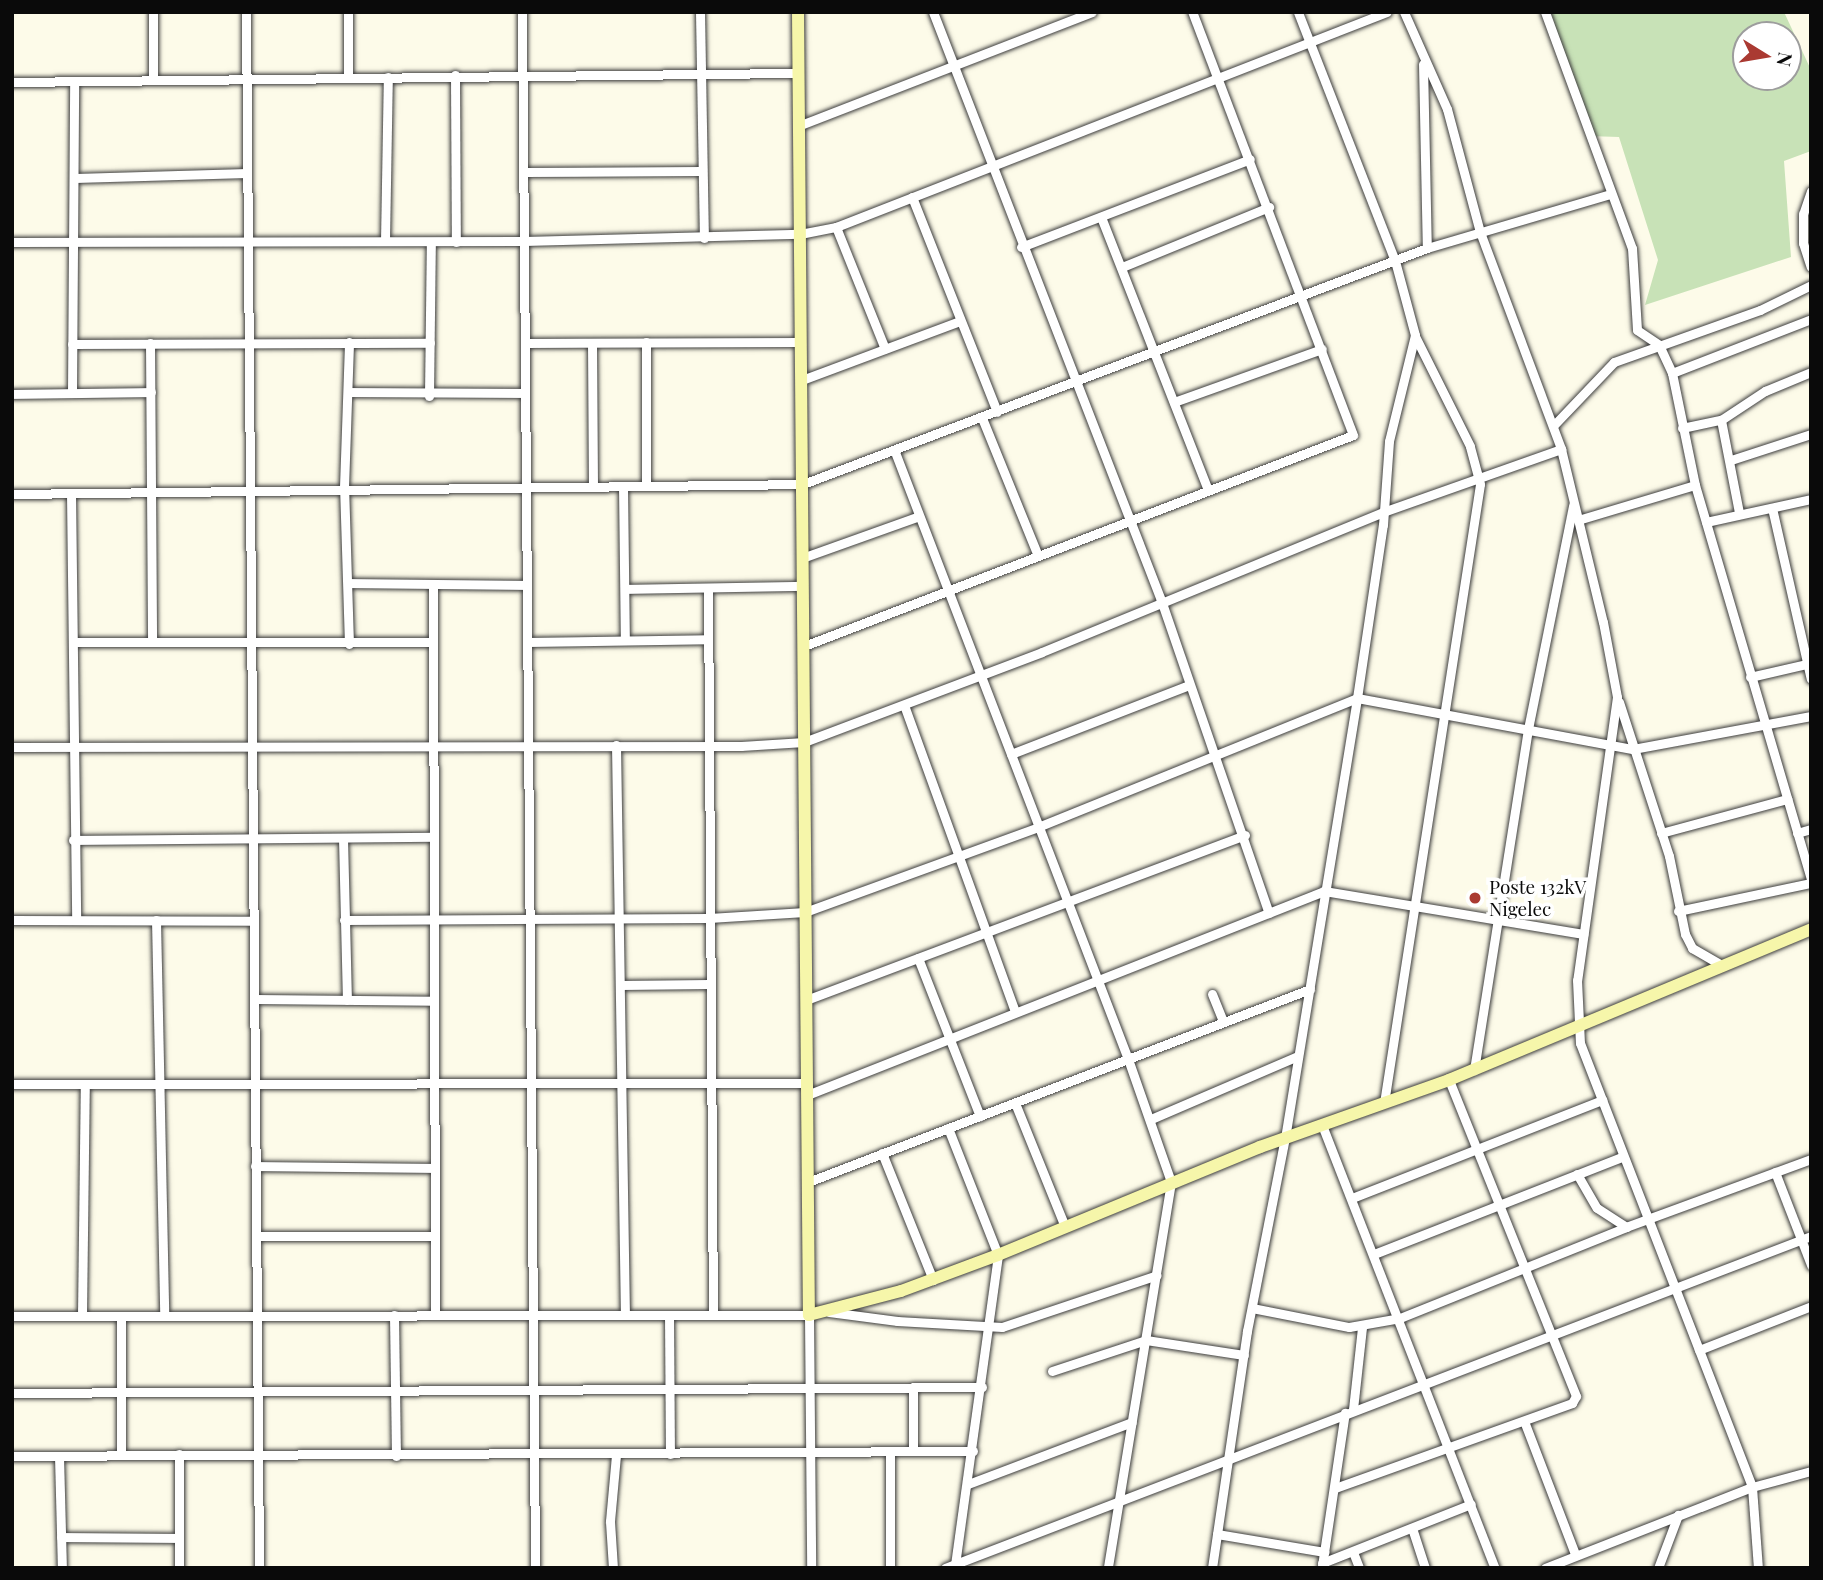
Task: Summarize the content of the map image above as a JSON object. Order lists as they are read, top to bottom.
{
  "places": ["Poste 132kV Nigelec"],
  "north": "right"
}
